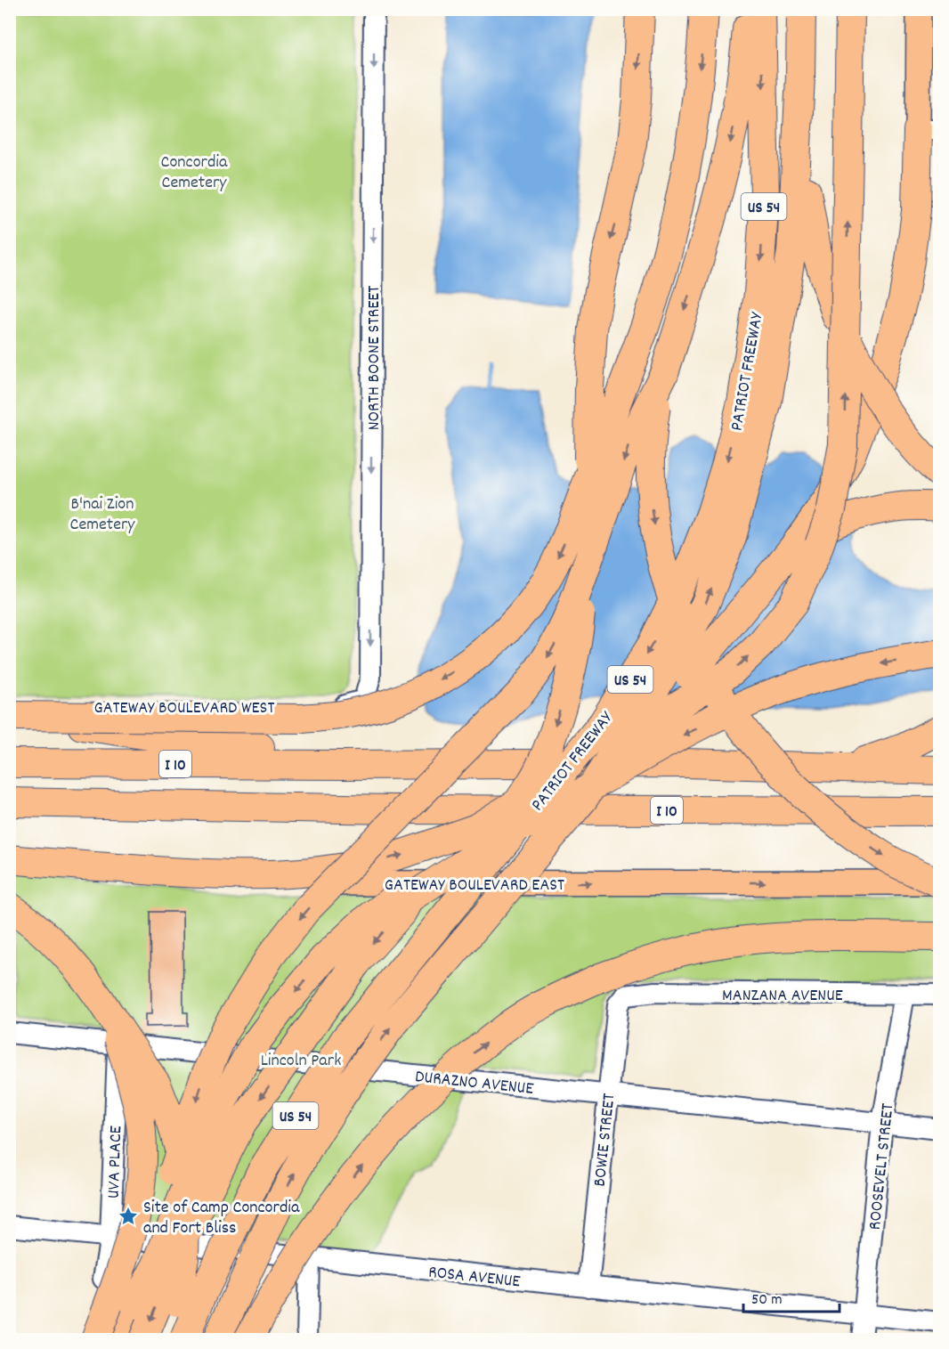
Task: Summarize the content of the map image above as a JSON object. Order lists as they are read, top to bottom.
{
  "streets": {
    "highway": ["US 54", "PATRIOT FREEWAY", "I 10"],
    "main road": ["GATEWAY BOULEVARD EAST"],
    "street": [
      "NORTH BOONE STREET",
      "GATEWAY BOULEVARD WEST",
      "MANZANA AVENUE",
      "DURAZNO AVENUE",
      "BOWIE STREET",
      "UVA PLACE",
      "ROOSEVELT STREET",
      "ROSA AVENUE"
    ]
  },
  "crossings": [
    ["NORTH BOONE STREET", "GATEWAY BOULEVARD WEST"],
    ["MANZANA AVENUE", "BOWIE STREET"],
    ["MANZANA AVENUE", "ROOSEVELT STREET"],
    ["DURAZNO AVENUE", "BOWIE STREET"],
    ["DURAZNO AVENUE", "UVA PLACE"],
    ["DURAZNO AVENUE", "ROOSEVELT STREET"],
    ["BOWIE STREET", "ROSA AVENUE"],
    ["UVA PLACE", "ROSA AVENUE"],
    ["ROOSEVELT STREET", "ROSA AVENUE"]
  ],
  "one_way": ["NORTH BOONE STREET", "GATEWAY BOULEVARD EAST"],
  "parks": ["Concordia Cemetery", "B'nai Zion Cemetery", "Lincoln Park"],
  "places": {
    "place": ["Site of Camp Concordia and Fort Bliss"]
  },
  "scale_bar": "50 m"
}
